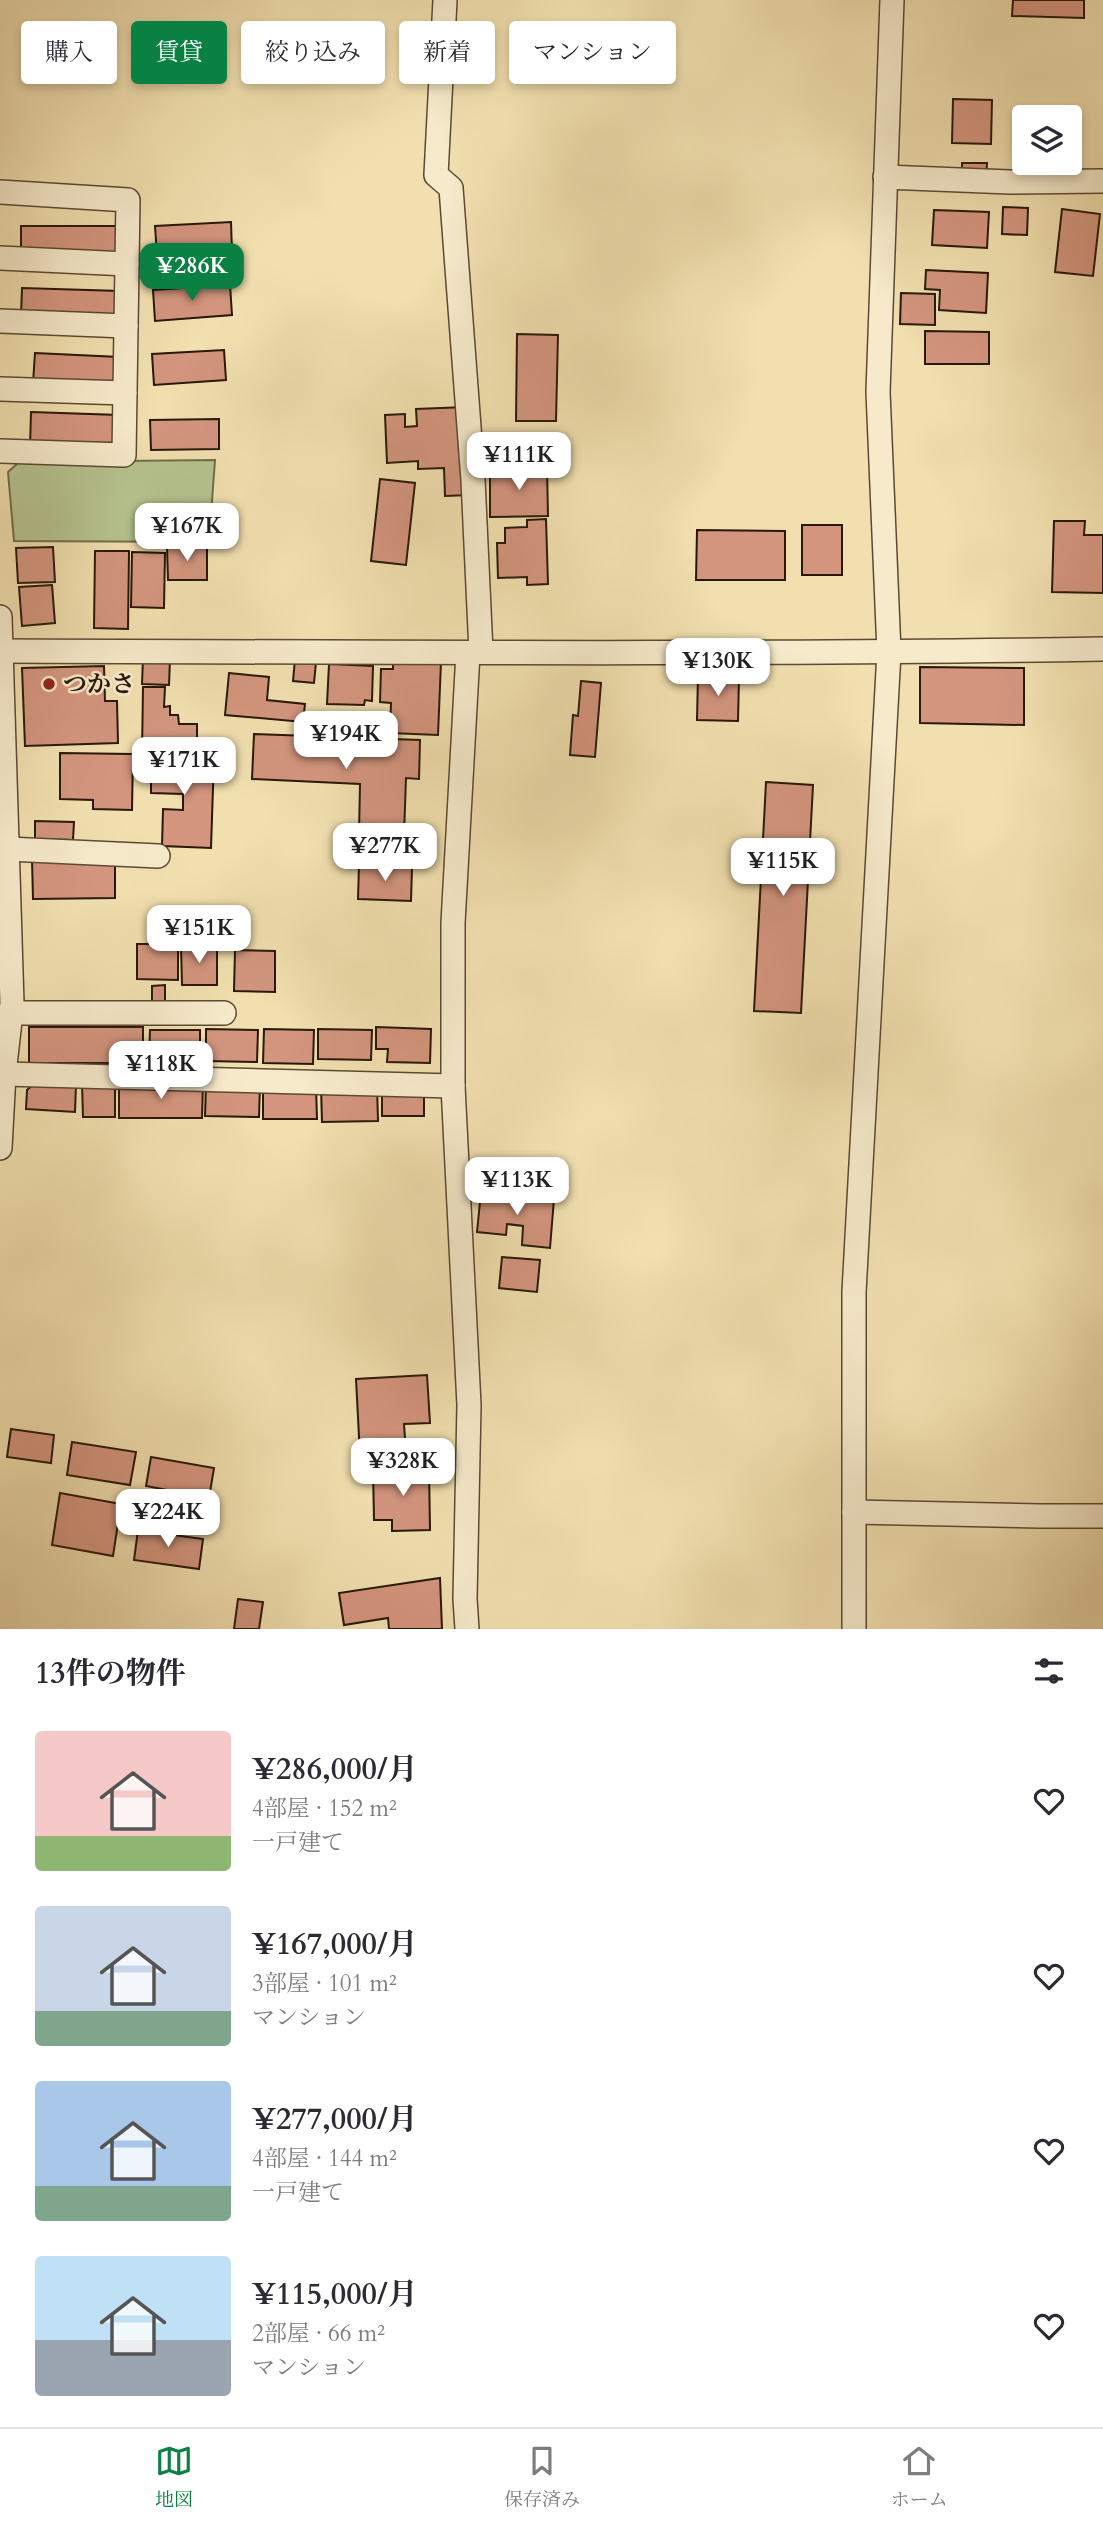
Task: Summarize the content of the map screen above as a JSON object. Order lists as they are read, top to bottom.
{
  "places": ["つかさ"],
  "page": {
    "chip": [
      "購入",
      "賃貸",
      "絞り込み",
      "新着",
      "マンション"
    ],
    "price": [
      "¥286K",
      "¥111K",
      "¥167K",
      "¥130K",
      "¥194K",
      "¥171K",
      "¥277K",
      "¥115K",
      "¥151K",
      "¥118K",
      "¥113K",
      "¥328K",
      "¥224K"
    ],
    "heading": "13件の物件",
    "list": [
      {
        "name": "¥286,000/月",
        "note": "4部屋 · 152 m² · 一戸建て"
      },
      {
        "name": "¥167,000/月",
        "note": "3部屋 · 101 m² · マンション"
      },
      {
        "name": "¥277,000/月",
        "note": "4部屋 · 144 m² · 一戸建て"
      },
      {
        "name": "¥115,000/月",
        "note": "2部屋 · 66 m² · マンション"
      }
    ],
    "tabs": ["地図", "保存済み", "ホーム"]
  }
}
